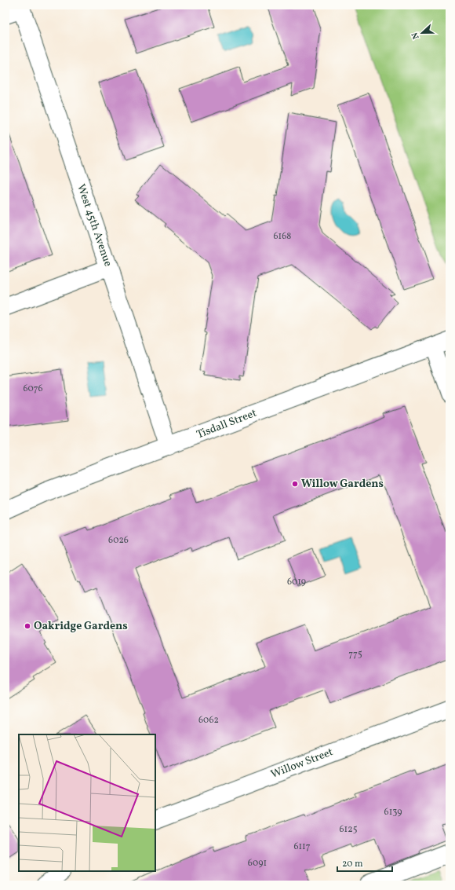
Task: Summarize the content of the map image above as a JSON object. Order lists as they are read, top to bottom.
{
  "streets": {
    "street": ["West 45th Avenue", "Tisdall Street", "Willow Street"]
  },
  "crossings": [
    ["West 45th Avenue", "Tisdall Street"]
  ],
  "places": ["Willow Gardens", "Oakridge Gardens"],
  "house_numbers": [
    "6168",
    "6076",
    "6026",
    "6019",
    "775",
    "6062",
    "6139",
    "6125",
    "6117",
    "6091"
  ],
  "scale_bar": "20 m",
  "north": "left"
}
